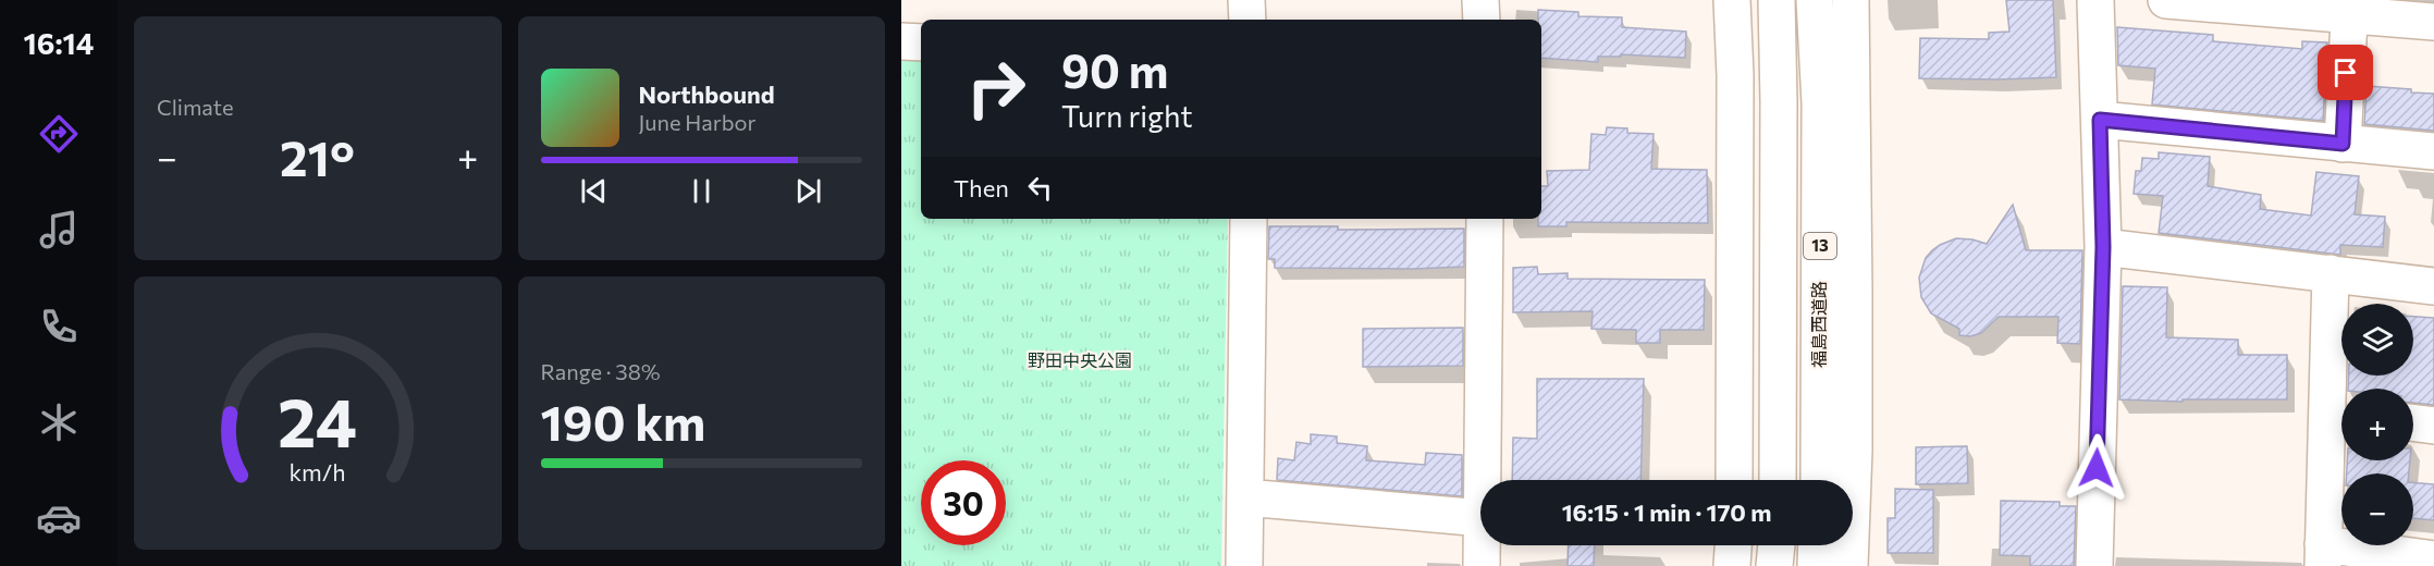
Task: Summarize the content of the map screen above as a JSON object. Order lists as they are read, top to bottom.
{
  "streets": {
    "main road": ["13", "福島西道路"]
  },
  "parks": ["野田中央公園"],
  "page": {
    "tabs": "16:14",
    "tile": [
      "Climate",
      ["Range · 38%", "190 km"]
    ],
    "turn": ["90 m", "Turn right"],
    "song": ["Northbound", "June Harbor"],
    "heat": ["−", "21°", "+"],
    "then": "Then",
    "map_buttons": ["+", "−"],
    "limit": "30",
    "trip": "16:15 · 1 min · 170 m",
    "gauge": ["24", "km/h"]
  }
}
